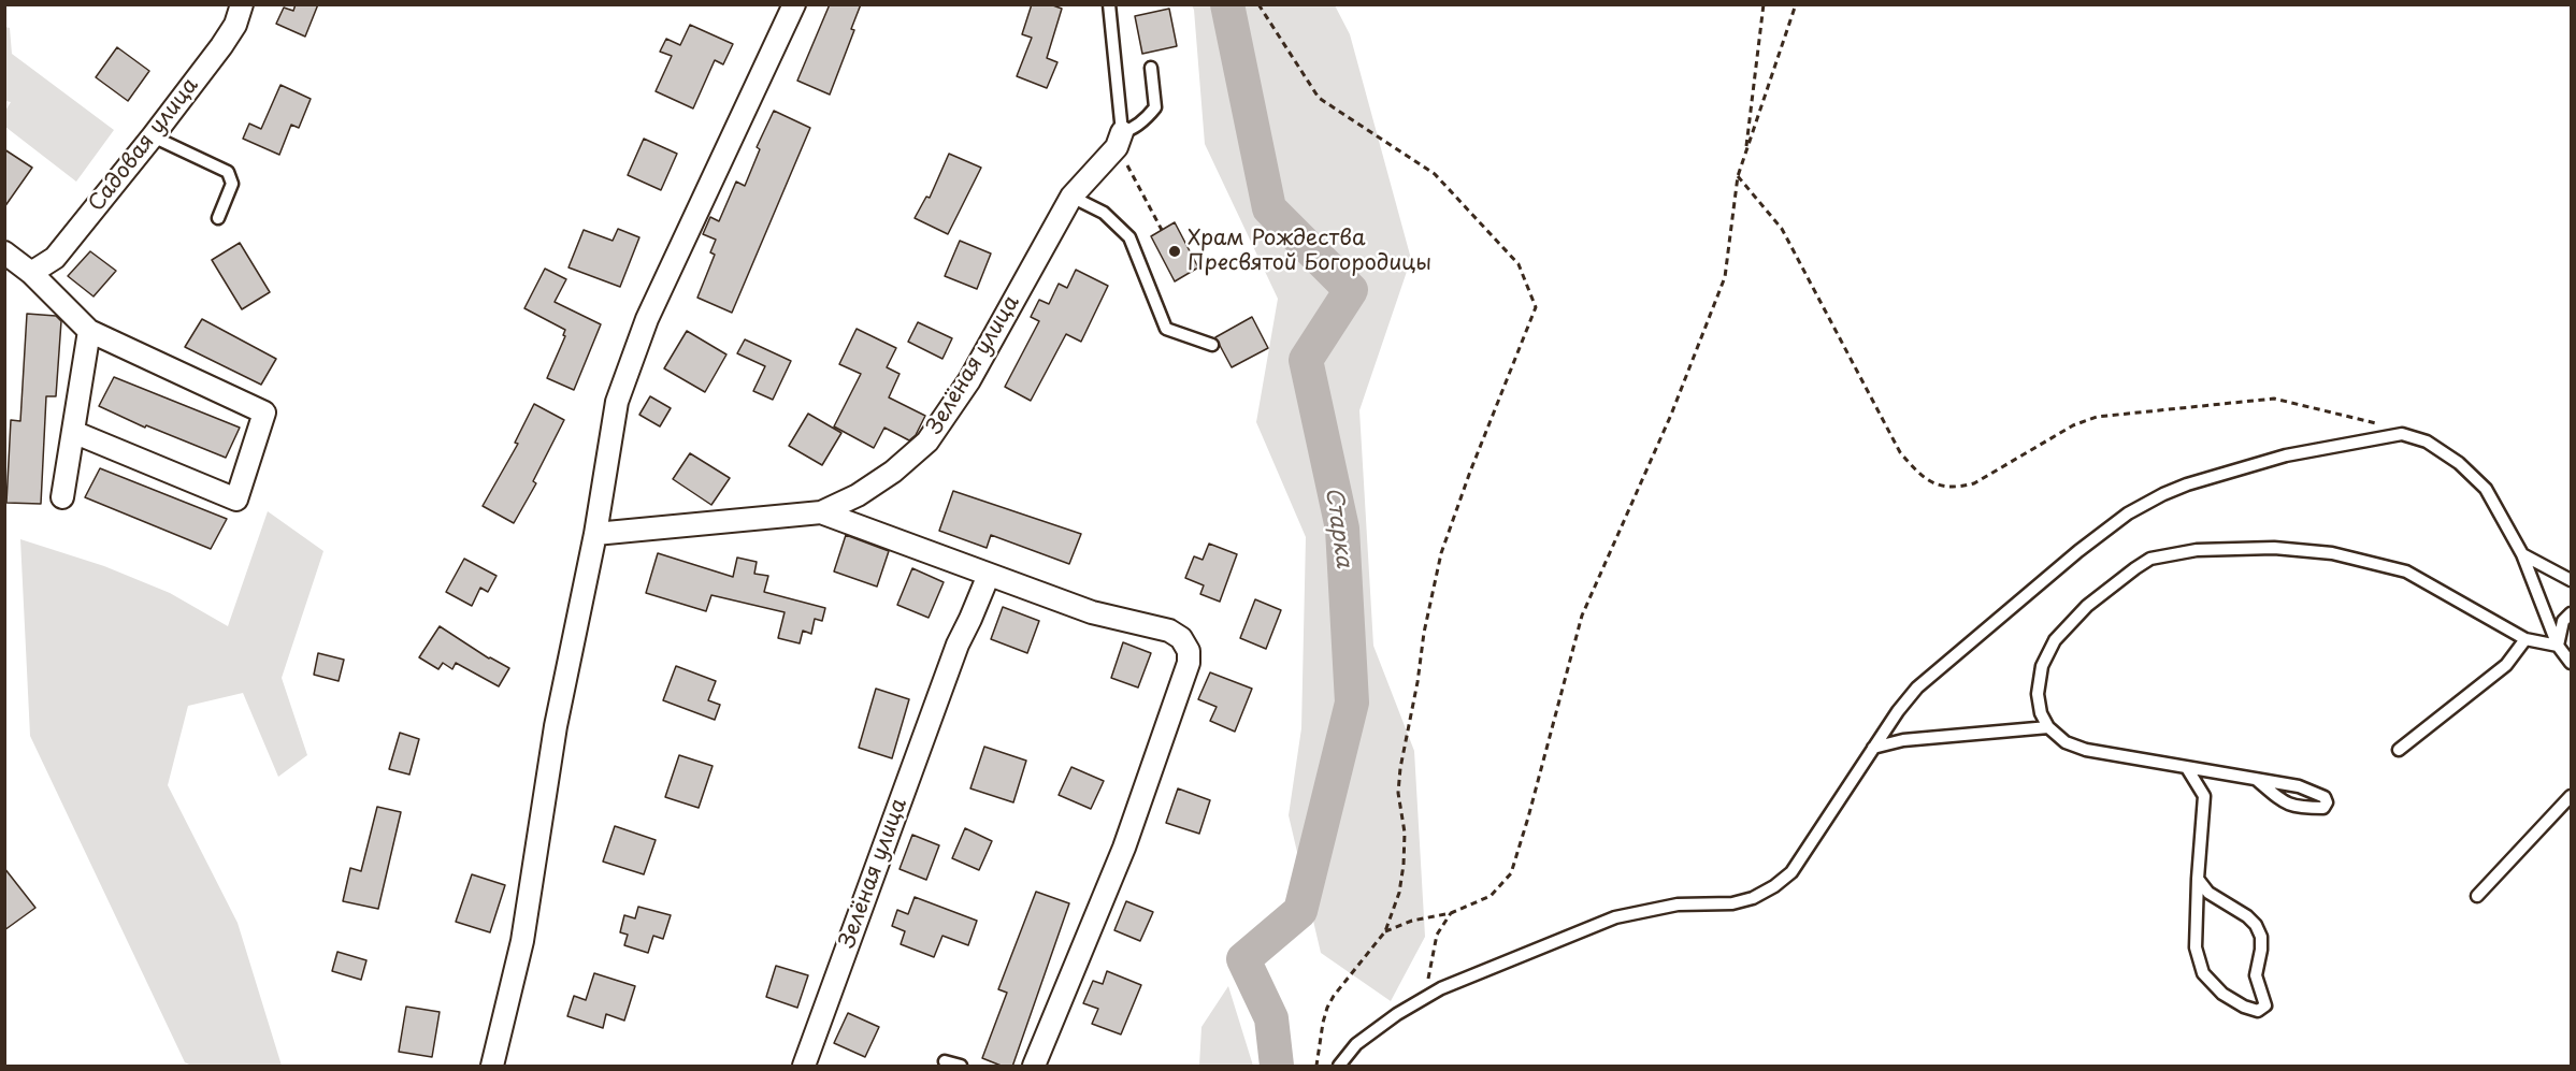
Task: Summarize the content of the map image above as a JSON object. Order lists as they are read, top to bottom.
{
  "streets": {
    "street": ["Садовая улица", "Зелёная улица"]
  },
  "water": ["Старка"],
  "places": ["Храм Рождества Пресвятой Богородицы"]
}
